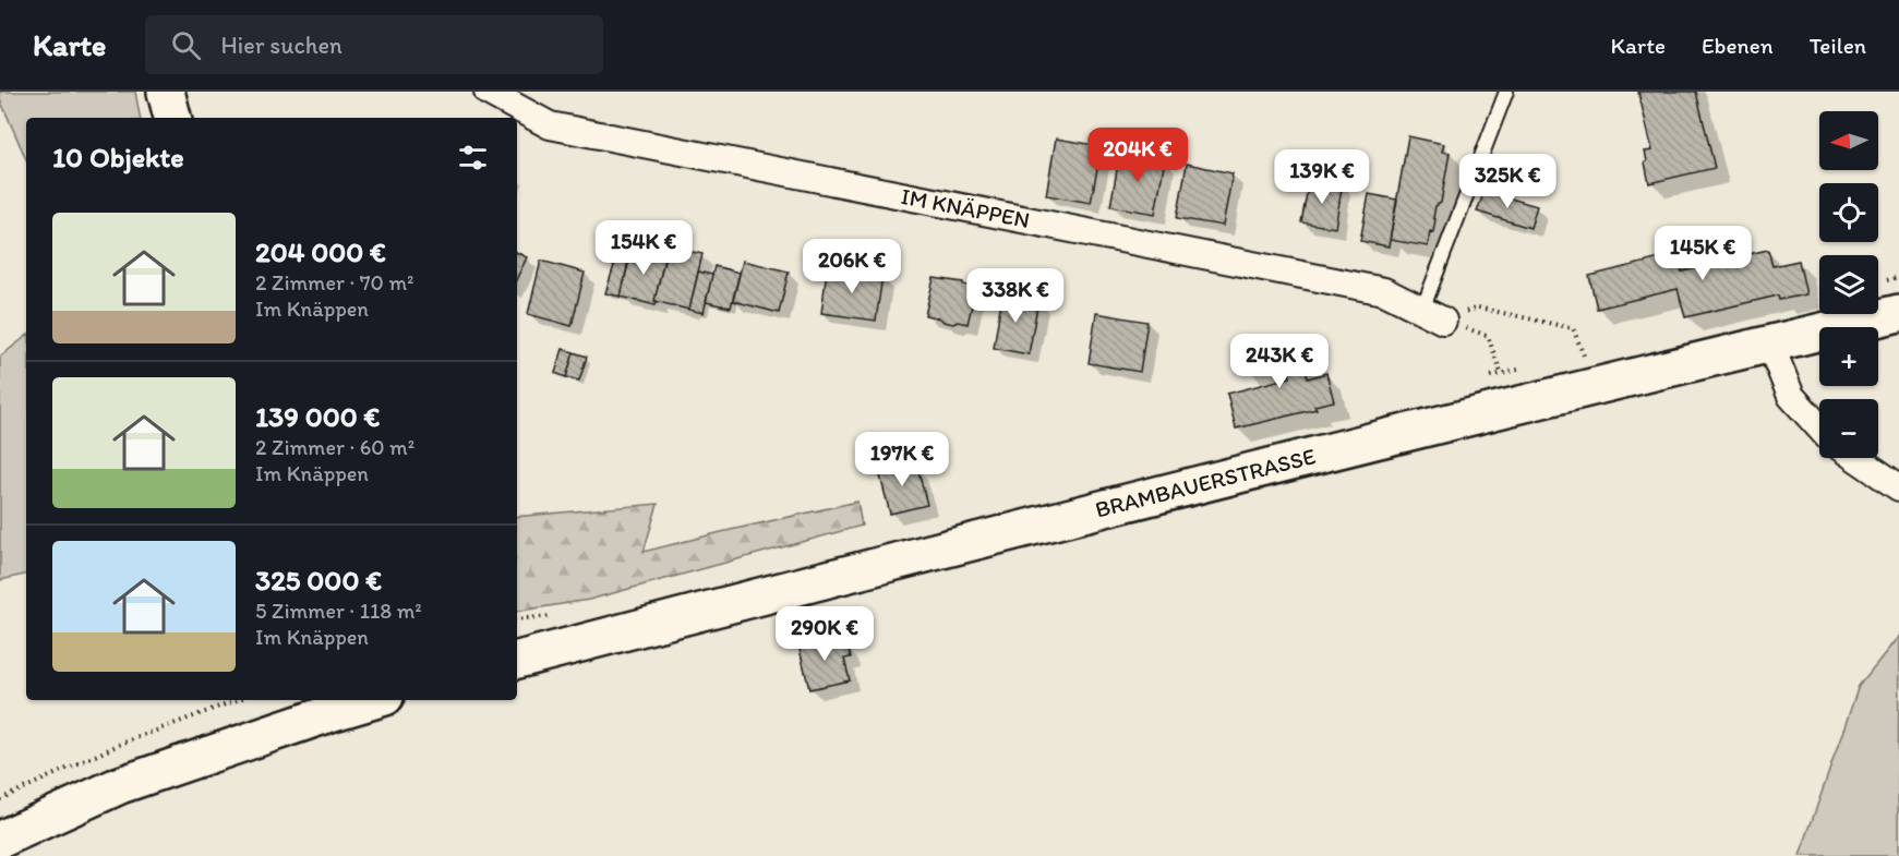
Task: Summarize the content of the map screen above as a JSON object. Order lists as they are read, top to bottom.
{
  "streets": {
    "main road": ["BRAMBAUERSTRASSE"],
    "street": ["IM KNÄPPEN"]
  },
  "north": "left",
  "page": {
    "header": "Karte",
    "search": "Hier suchen",
    "nav": ["Karte", "Ebenen", "Teilen"],
    "map_buttons": ["+", "−"],
    "heading": "10 Objekte",
    "price": [
      "204K €",
      "139K €",
      "325K €",
      "154K €",
      "145K €",
      "206K €",
      "338K €",
      "243K €",
      "197K €",
      "290K €"
    ],
    "list": [
      {
        "name": "204 000 €",
        "note": "2 Zimmer · 70 m² · Im Knäppen"
      },
      {
        "name": "139 000 €",
        "note": "2 Zimmer · 60 m² · Im Knäppen"
      },
      {
        "name": "325 000 €",
        "note": "5 Zimmer · 118 m² · Im Knäppen"
      }
    ]
  }
}
